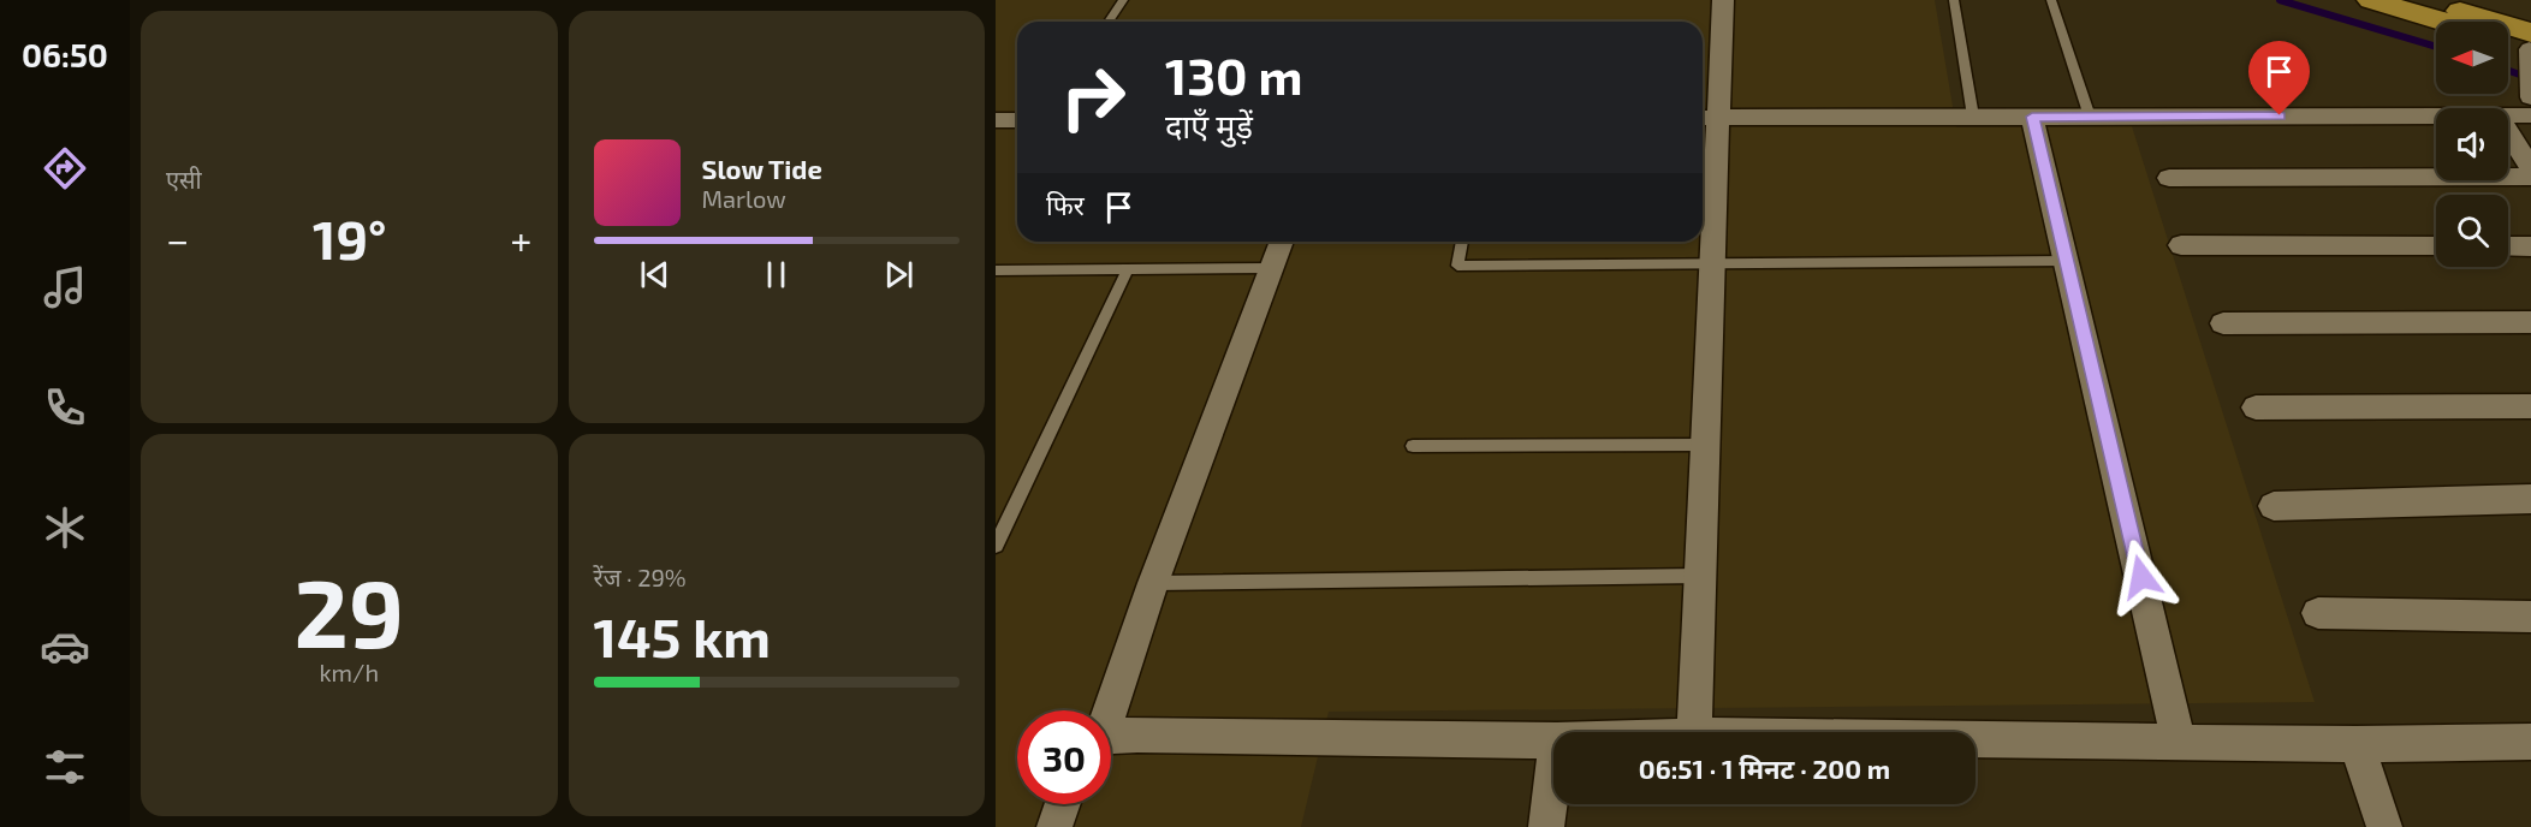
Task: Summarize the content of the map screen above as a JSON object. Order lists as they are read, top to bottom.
{
  "north": "left",
  "page": {
    "tabs": "06:50",
    "tile": [
      "एसी",
      ["29", "km/h"],
      ["रेंज · 29%", "145 km"]
    ],
    "turn": ["130 m", "दाएँ मुड़ें"],
    "song": ["Slow Tide", "Marlow"],
    "then": "फिर",
    "heat": ["−", "19°", "+"],
    "limit": "30",
    "trip": "06:51 · 1 मिनट · 200 m"
  }
}
